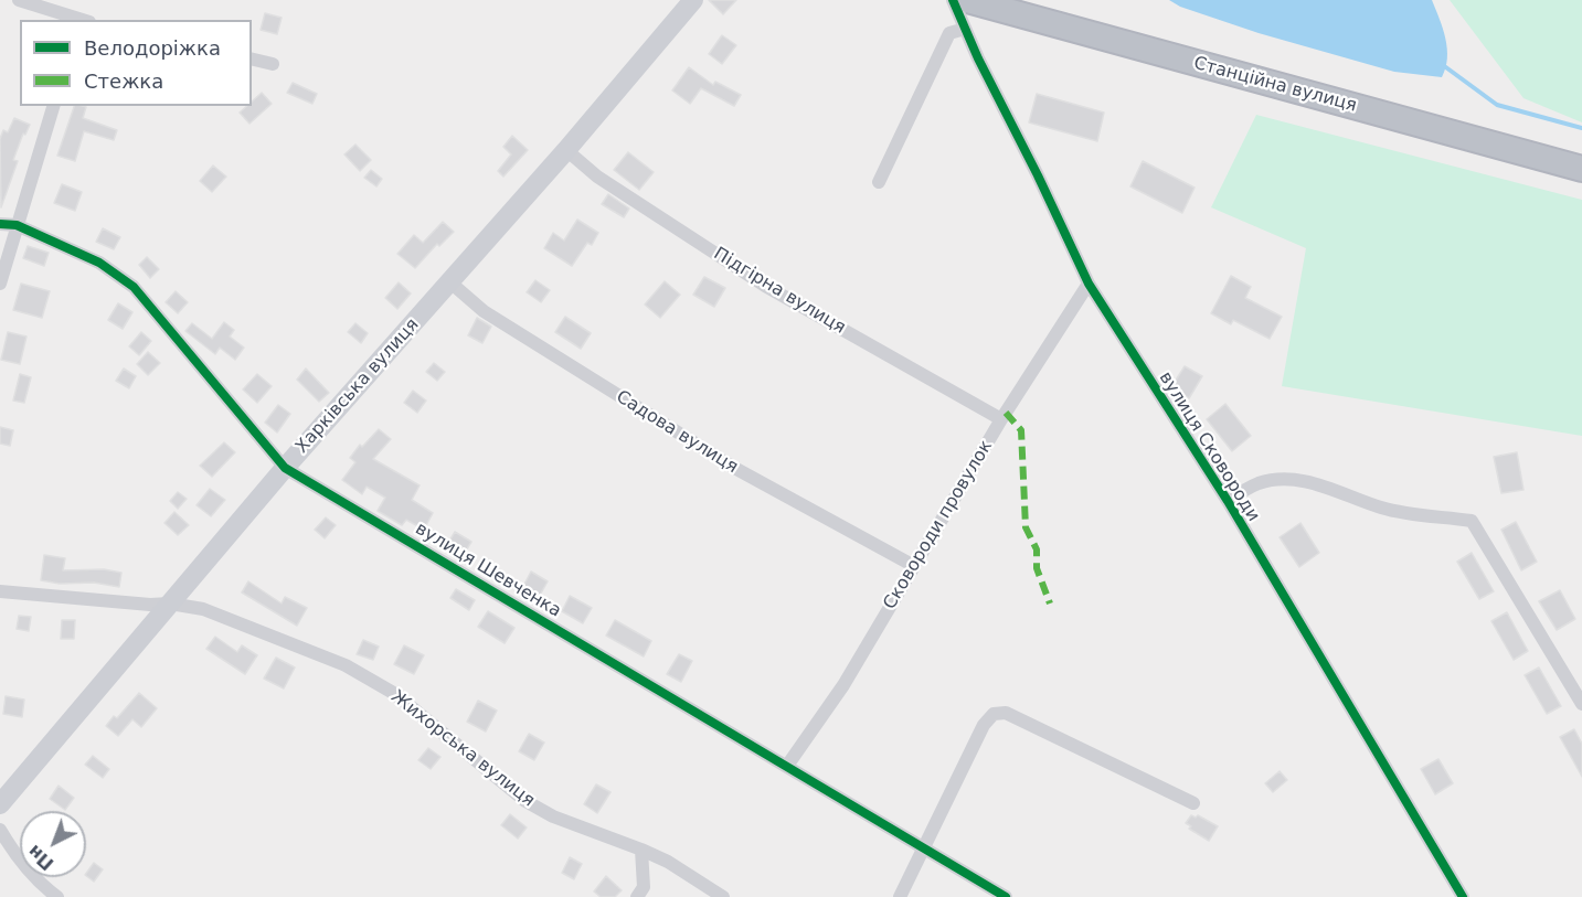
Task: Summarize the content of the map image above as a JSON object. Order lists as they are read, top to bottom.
{
  "streets": {
    "highway": ["Станційна вулиця"],
    "main road": ["Харківська вулиця"],
    "street": [
      "Підгірна вулиця",
      "Садова вулиця",
      "вулиця Сковороди",
      "Сковороди провулок",
      "вулиця Шевченка",
      "Жихорська вулиця"
    ]
  },
  "crossings": [
    ["Підгірна вулиця", "Харківська вулиця"],
    ["Підгірна вулиця", "Сковороди провулок"],
    ["Харківська вулиця", "Садова вулиця"],
    ["Харківська вулиця", "вулиця Шевченка"],
    ["Харківська вулиця", "Жихорська вулиця"],
    ["Садова вулиця", "Сковороди провулок"],
    ["вулиця Сковороди", "Сковороди провулок"],
    ["Сковороди провулок", "вулиця Шевченка"]
  ],
  "legend": ["Велодоріжка", "Стежка"],
  "north": "bottom left"
}
